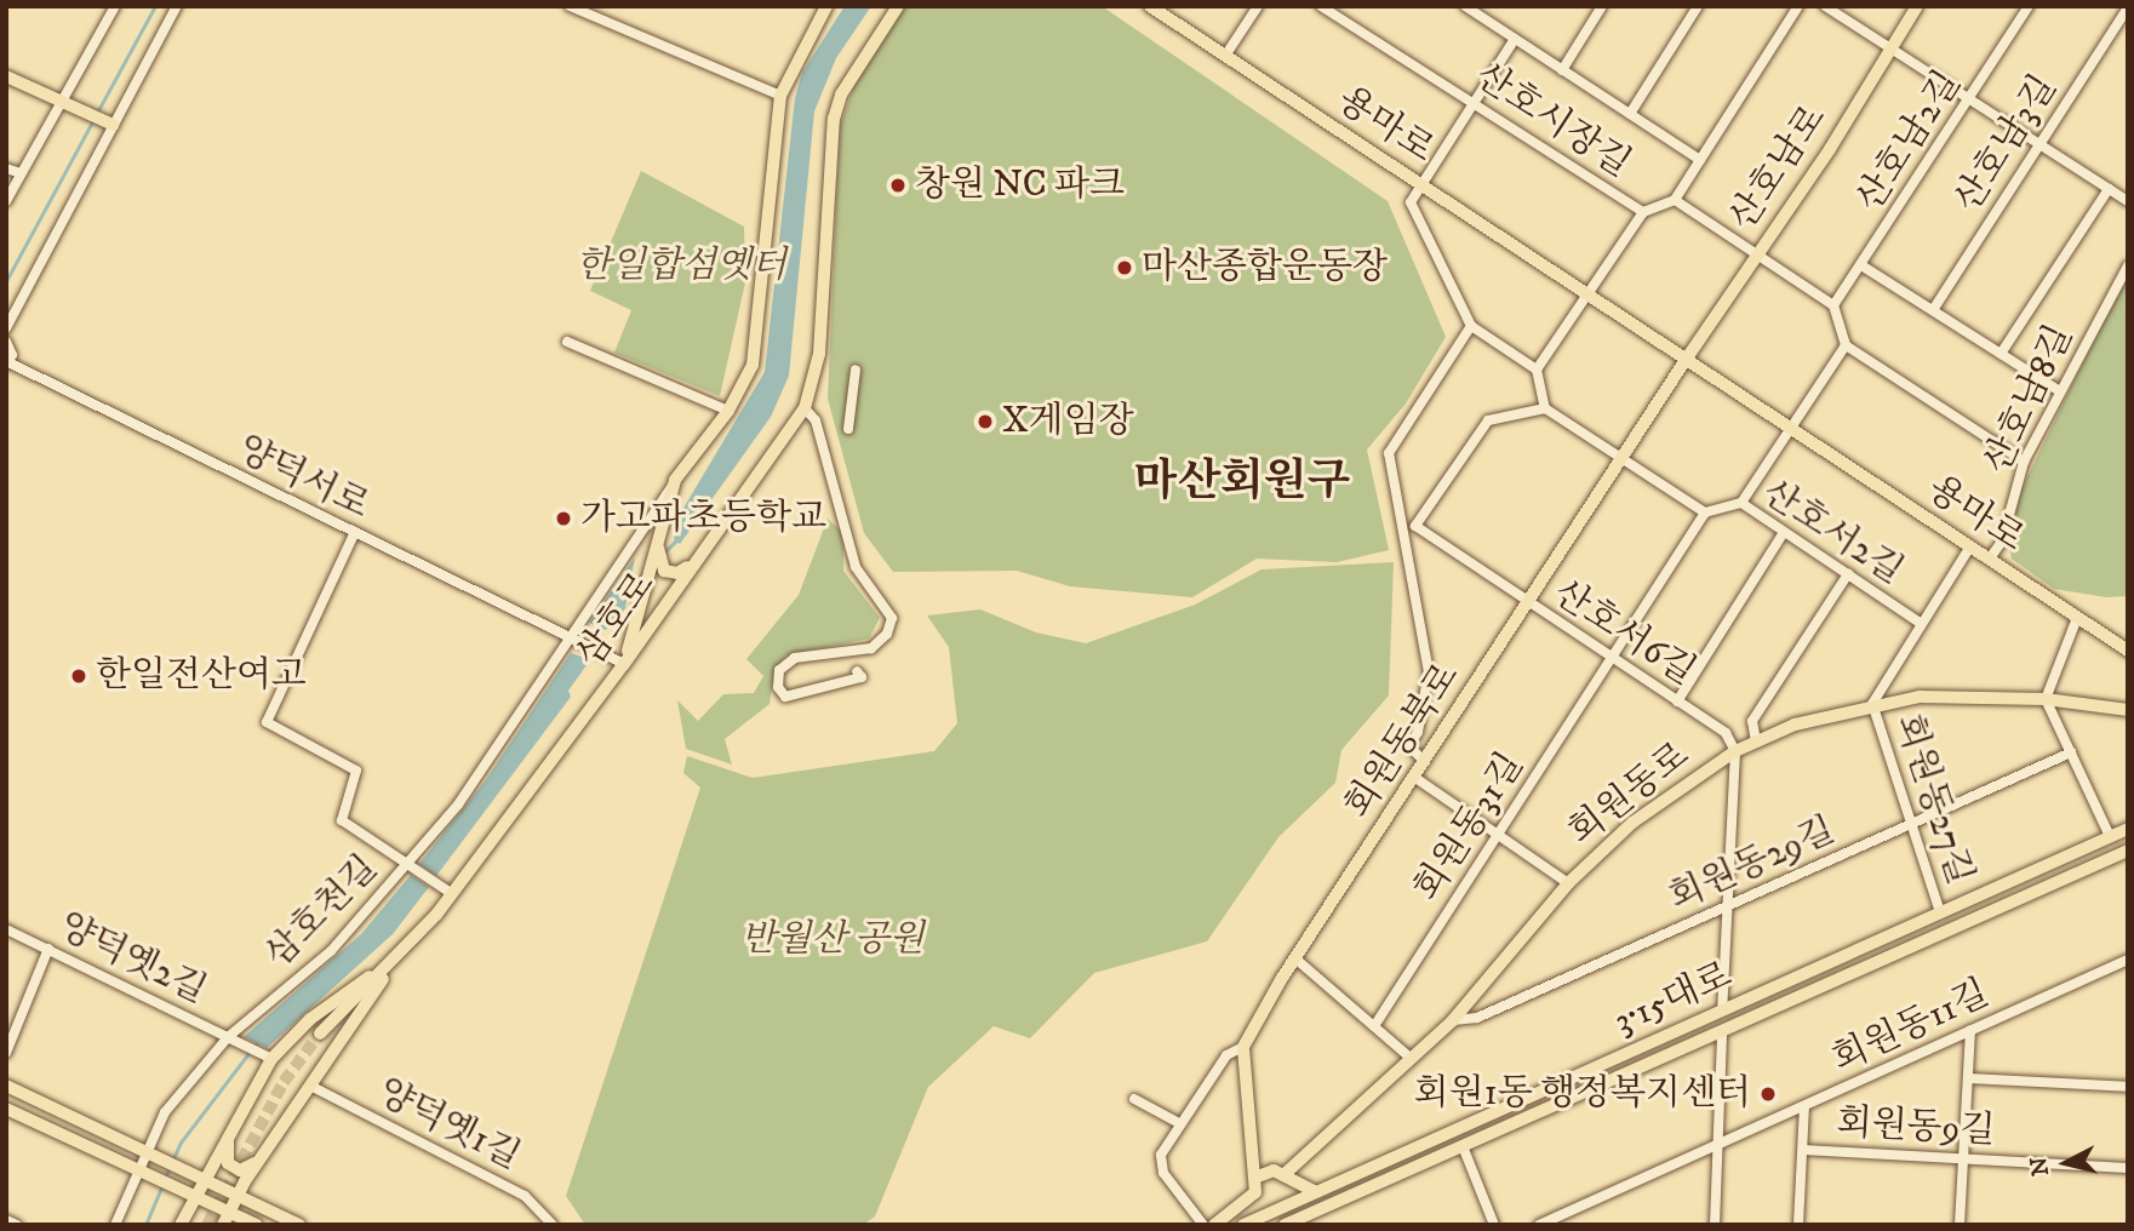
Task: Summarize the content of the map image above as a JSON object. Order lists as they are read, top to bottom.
{
  "streets": {
    "main road": [
      "용마로",
      "산호남로",
      "삼호로",
      "회원동북로",
      "회원동로",
      "3·15대로"
    ],
    "street": [
      "산호시장길",
      "산호남2길",
      "산호남3길",
      "산호남8길",
      "양덕서로",
      "산호서2길",
      "산호서6길",
      "회원동27길",
      "회원동31길",
      "회원동29길",
      "삼호천길",
      "양덕옛2길",
      "회원동11길",
      "양덕옛1길",
      "회원동9길"
    ]
  },
  "crossings": [
    ["용마로", "산호남로"],
    ["용마로", "산호남8길"],
    ["용마로", "회원동북로"],
    ["산호남로", "회원동북로"],
    ["양덕서로", "삼호로"],
    ["양덕서로", "삼호천길"],
    ["산호서2길", "회원동북로"],
    ["산호서2길", "회원동31길"],
    ["삼호로", "삼호천길"],
    ["삼호로", "양덕옛2길"],
    ["삼호로", "양덕옛1길"],
    ["산호서6길", "회원동북로"],
    ["산호서6길", "회원동로"],
    ["산호서6길", "회원동31길"],
    ["회원동로", "회원동27길"],
    ["회원동로", "회원동29길"],
    ["회원동27길", "회원동29길"],
    ["회원동27길", "3·15대로"],
    ["삼호천길", "양덕옛2길"]
  ],
  "districts": ["마산회원구"],
  "parks": ["한일합섬옛터", "반월산 공원"],
  "places": [
    "창원 NC 파크",
    "마산종합운동장",
    "X게임장",
    "가고파초등학교",
    "한일전산여고",
    "회원1동 행정복지센터"
  ],
  "north": "left"
}
